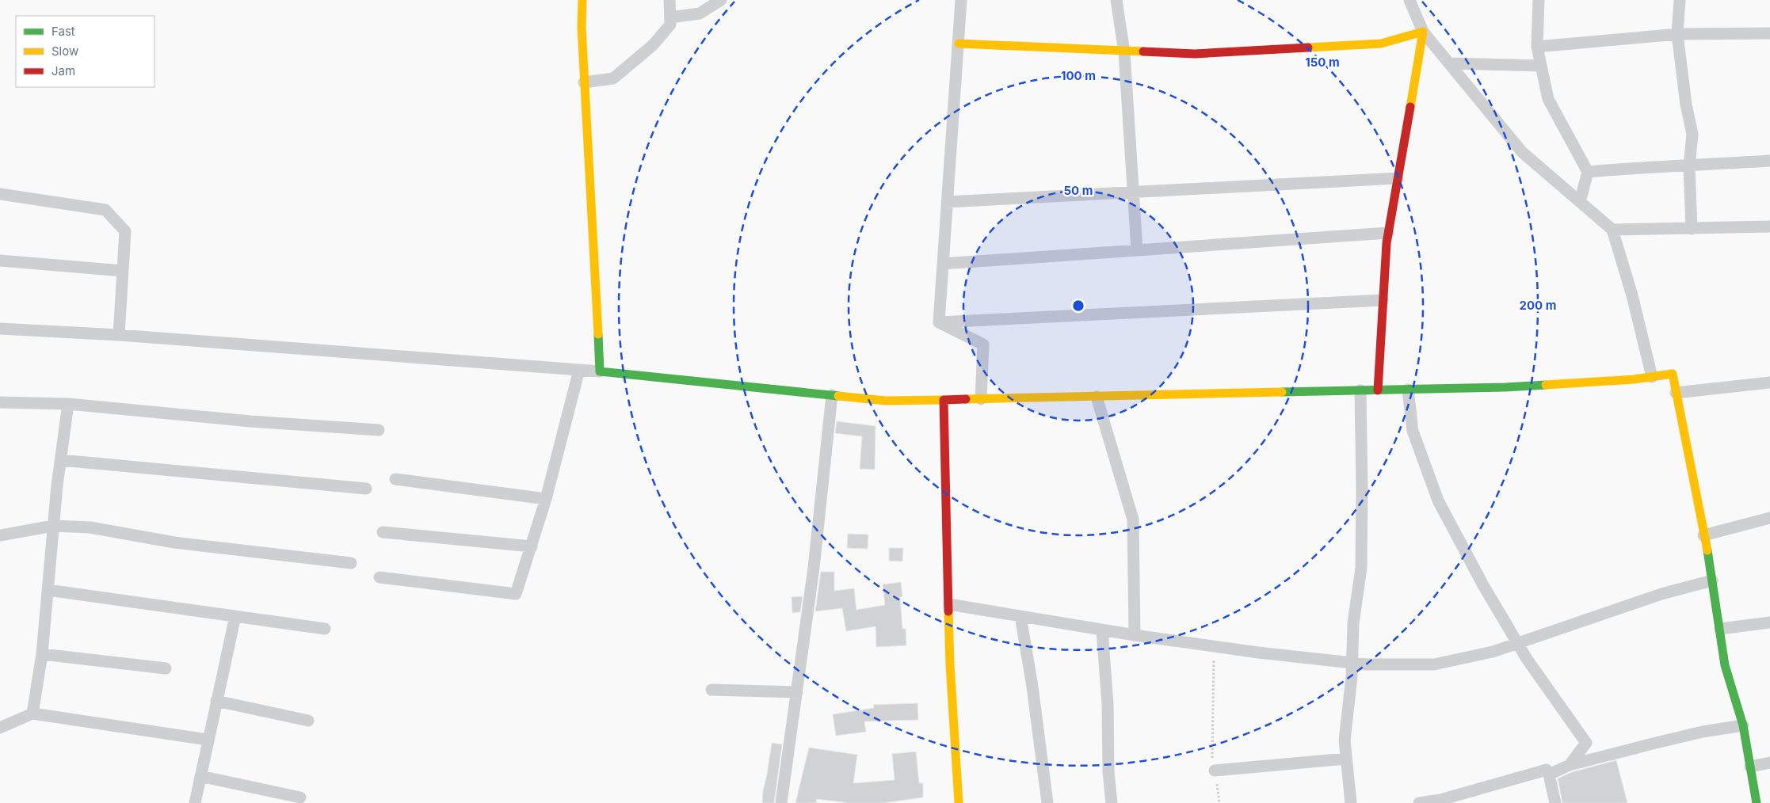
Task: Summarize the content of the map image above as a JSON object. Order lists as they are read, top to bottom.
{
  "legend": ["Fast", "Slow", "Jam"],
  "rings": [
    "150 m",
    "100 m",
    "50 m",
    "200 m"
  ]
}
